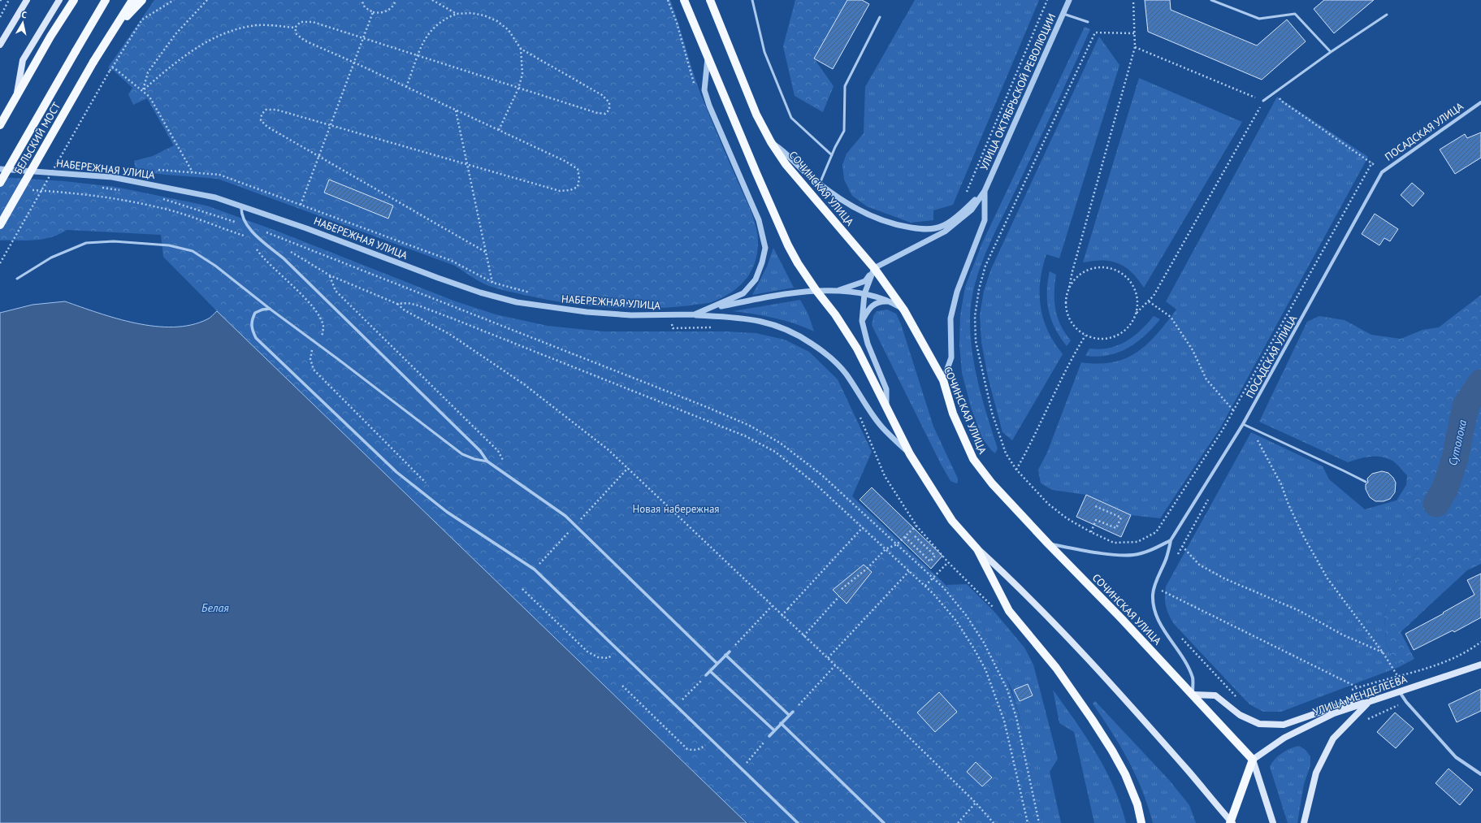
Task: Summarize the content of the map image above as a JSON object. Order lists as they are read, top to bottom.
{
  "streets": {
    "main road": ["БЕЛЬСКИЙ МОСТ", "СОЧИНСКАЯ УЛИЦА", "УЛИЦА МЕНДЕЛЕЕВА"],
    "street": ["УЛИЦА ОКТЯБРЬСКОЙ РЕВОЛЮЦИИ", "ПОСАДСКАЯ УЛИЦА", "НАБЕРЕЖНАЯ УЛИЦА"]
  },
  "crossings": [
    ["СОЧИНСКАЯ УЛИЦА", "УЛИЦА МЕНДЕЛЕЕВА"]
  ],
  "water": ["Сутолока", "Белая"],
  "parks": ["Новая набережная"],
  "north": "top"
}
